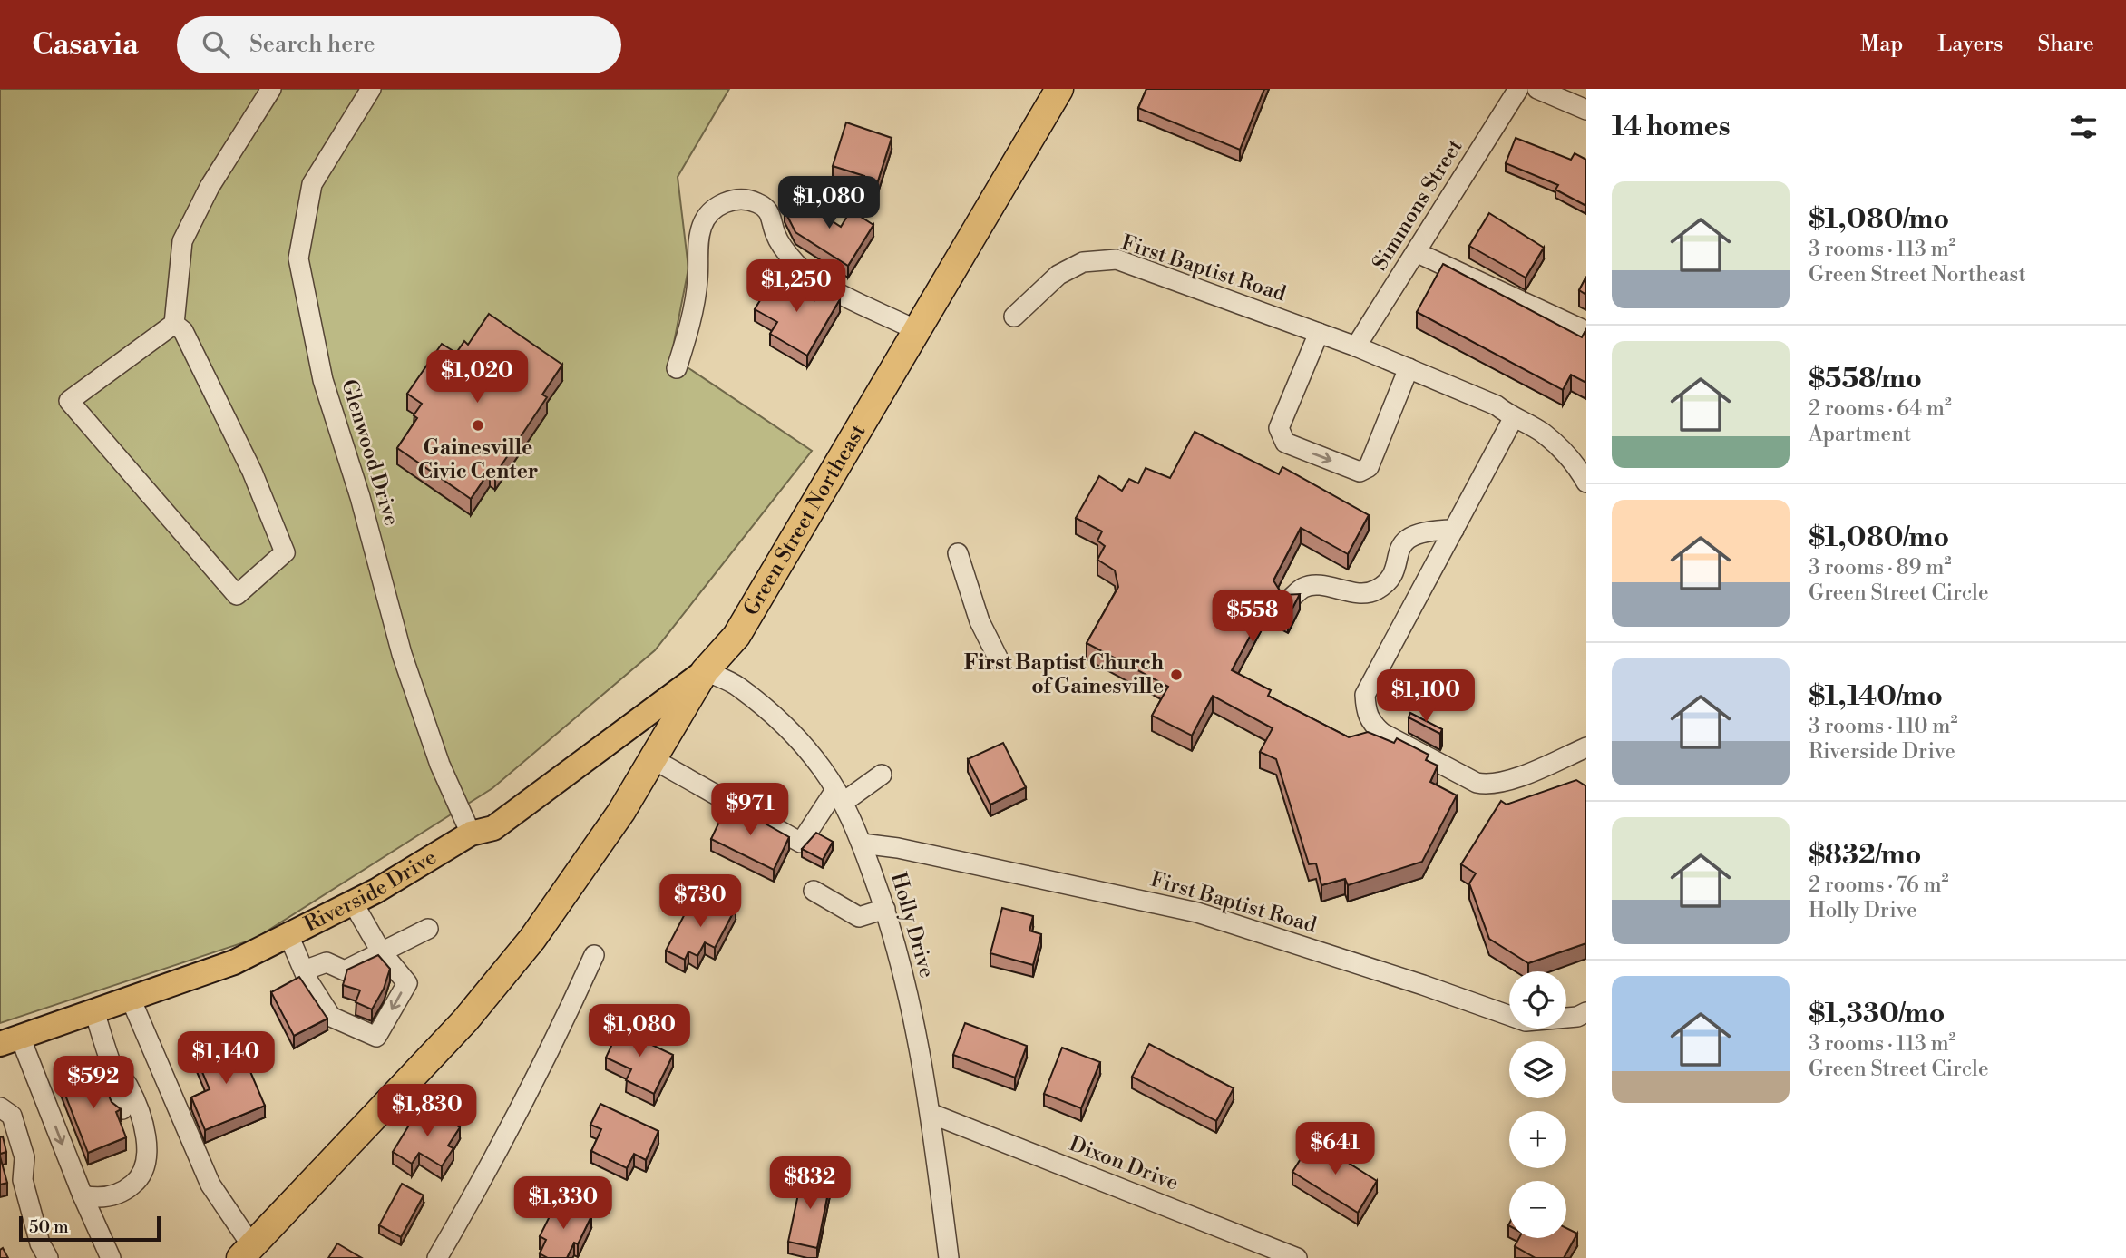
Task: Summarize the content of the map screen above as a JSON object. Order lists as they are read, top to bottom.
{
  "streets": {
    "highway": ["Green Street Northeast"],
    "main road": ["Riverside Drive"],
    "street": [
      "Simmons Street",
      "First Baptist Road",
      "Glenwood Drive",
      "Holly Drive",
      "Dixon Drive"
    ]
  },
  "crossings": [
    ["Simmons Street", "First Baptist Road"],
    ["First Baptist Road", "Holly Drive"],
    ["Glenwood Drive", "Riverside Drive"],
    ["Green Street Northeast", "Riverside Drive"],
    ["Green Street Northeast", "Holly Drive"],
    ["Riverside Drive", "Holly Drive"],
    ["Holly Drive", "Dixon Drive"]
  ],
  "places": ["Gainesville Civic Center", "First Baptist Church of Gainesville"],
  "scale_bar": "50 m",
  "page": {
    "header": "Casavia",
    "search": "Search here",
    "nav": ["Map", "Layers", "Share"],
    "heading": "14 homes",
    "list": [
      {
        "name": "$1,080/mo",
        "note": "3 rooms · 113 m² · Green Street Northeast"
      },
      {
        "name": "$558/mo",
        "note": "2 rooms · 64 m² · Apartment"
      },
      {
        "name": "$1,080/mo",
        "note": "3 rooms · 89 m² · Green Street Circle"
      },
      {
        "name": "$1,140/mo",
        "note": "3 rooms · 110 m² · Riverside Drive"
      },
      {
        "name": "$832/mo",
        "note": "2 rooms · 76 m² · Holly Drive"
      },
      {
        "name": "$1,330/mo",
        "note": "3 rooms · 113 m² · Green Street Circle"
      }
    ],
    "price": [
      "$1,080",
      "$1,250",
      "$1,020",
      "$558",
      "$1,100",
      "$971",
      "$730",
      "$1,080",
      "$1,140",
      "$592",
      "$1,830",
      "$641",
      "$832",
      "$1,330"
    ],
    "map_buttons": ["+", "−"],
    "scale": "50 m"
  }
}
